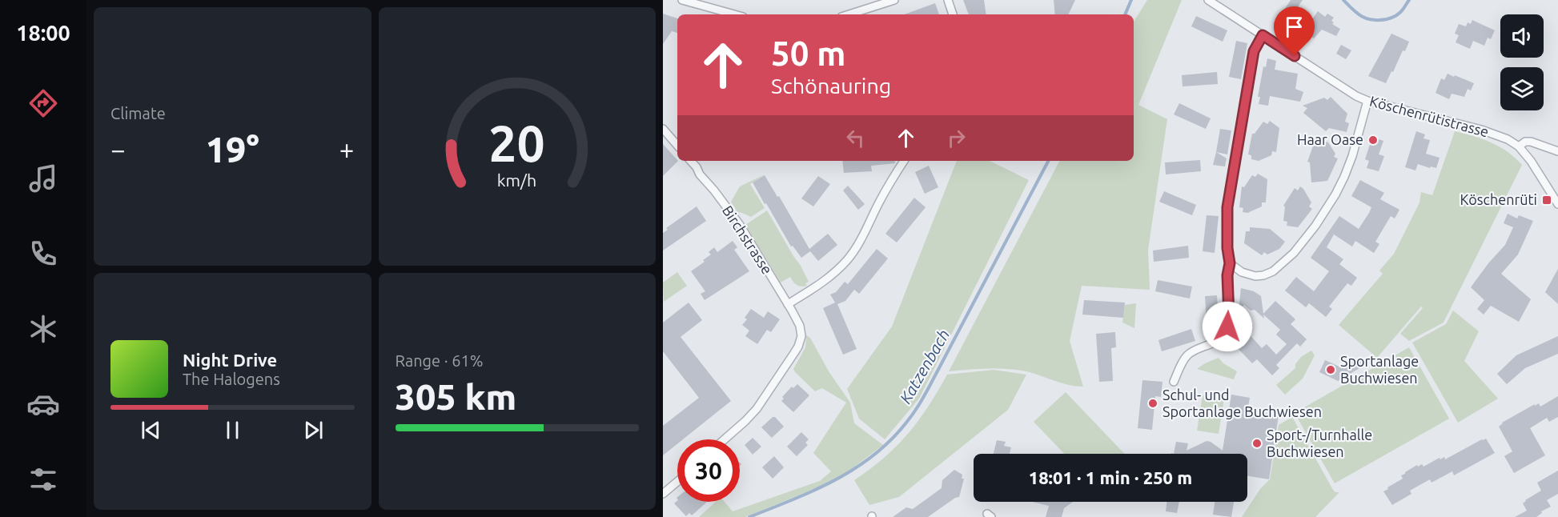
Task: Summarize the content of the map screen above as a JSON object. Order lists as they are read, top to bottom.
{
  "streets": {
    "street": ["Köschenrütistrasse", "Birchstrasse"]
  },
  "water": ["Katzenbach"],
  "places": {
    "other": [
      "Haar Oase",
      "Sportanlage Buchwiesen",
      "Schul- und Sportanlage Buchwiesen",
      "Sport-/Turnhalle Buchwiesen"
    ],
    "transit": ["Köschenrüti"]
  },
  "page": {
    "tabs": "18:00",
    "tile": [
      "Climate",
      ["Range · 61%", "305 km"]
    ],
    "turn": ["50 m", "Schönauring"],
    "heat": ["−", "19°", "+"],
    "song": ["Night Drive", "The Halogens"],
    "limit": "30",
    "trip": "18:01 · 1 min · 250 m",
    "gauge": ["20", "km/h"]
  }
}
